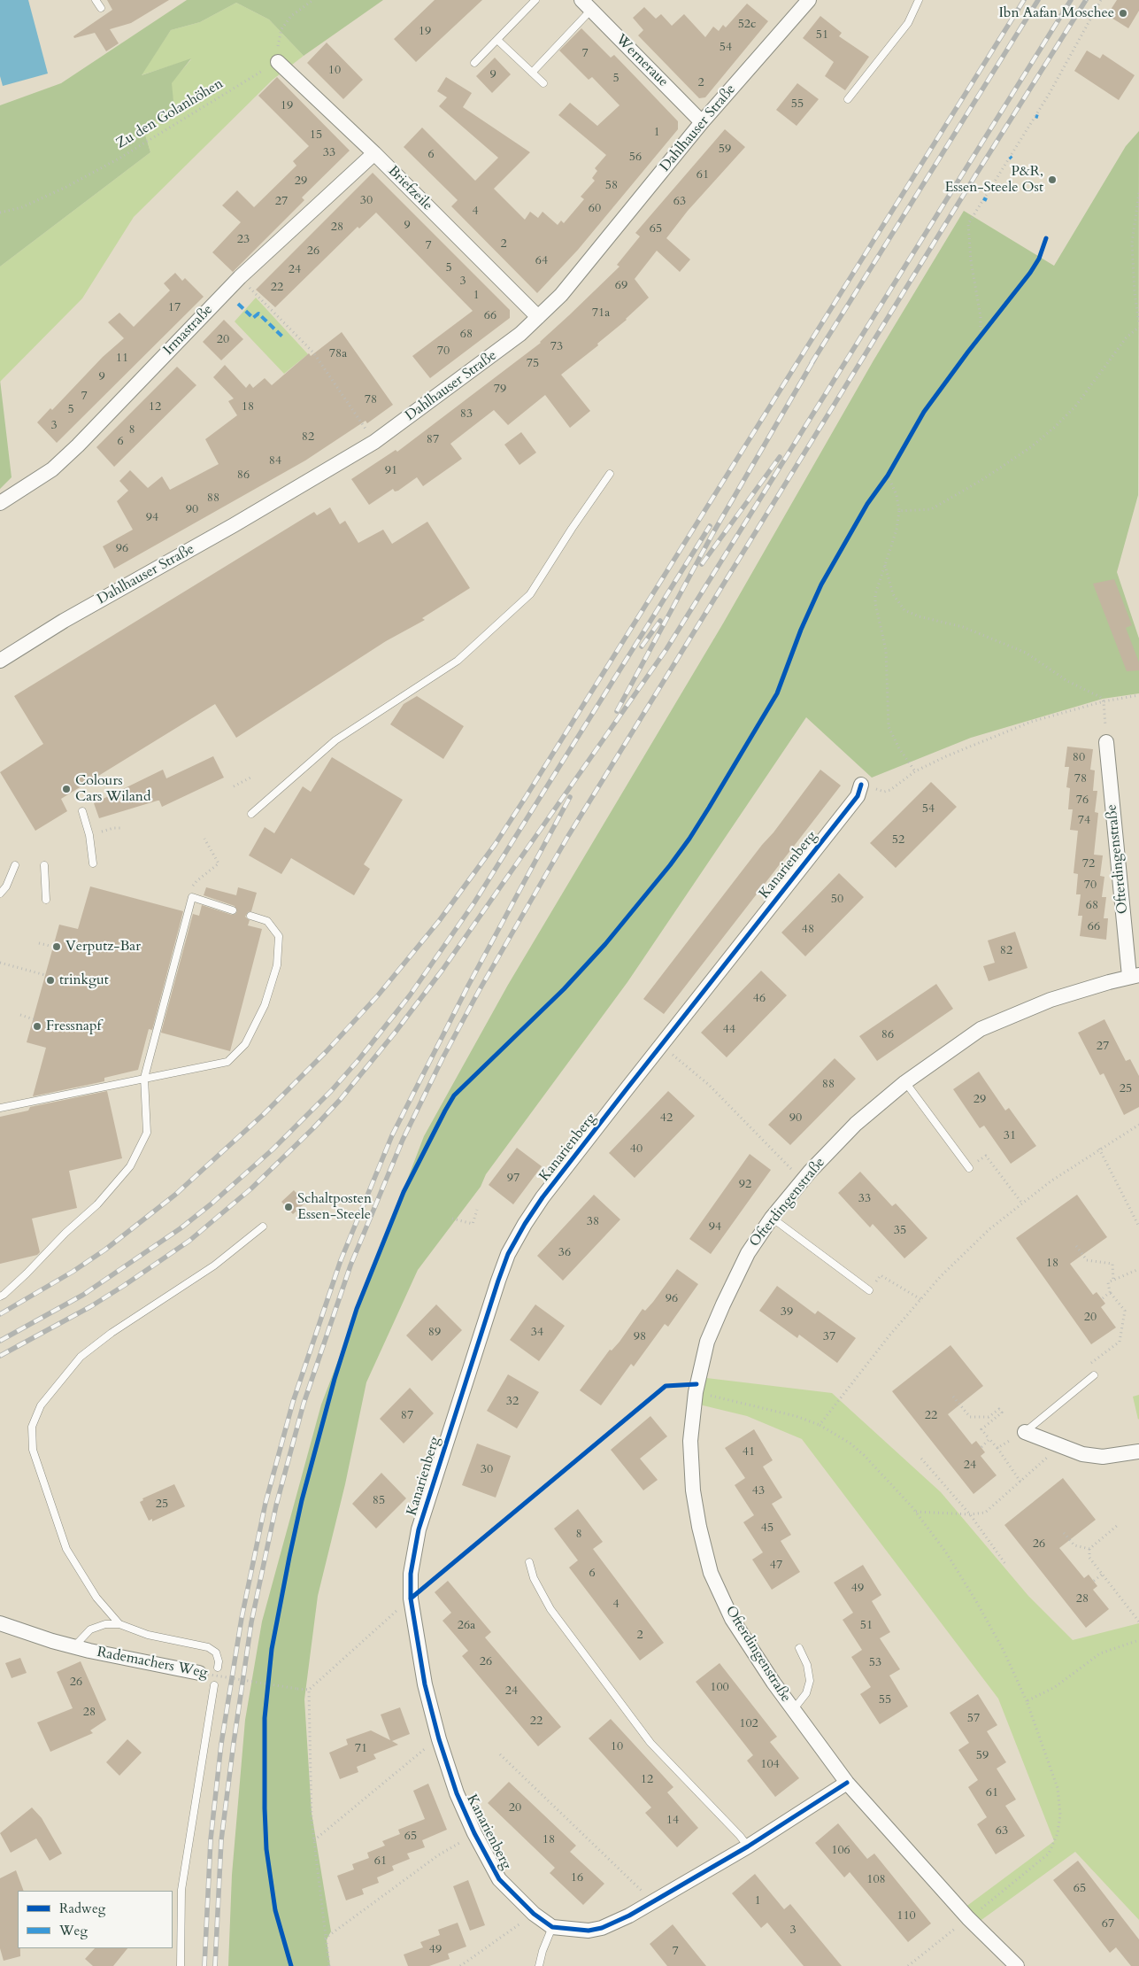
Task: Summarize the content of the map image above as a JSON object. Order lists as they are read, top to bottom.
{
  "streets": {
    "street": [
      "Werneraue",
      "Dahlhauser Straße",
      "Briefzeile",
      "Irmastraße",
      "Ofterdingenstraße",
      "Kanarienberg",
      "Rademachers Weg"
    ],
    "path": ["Zu den Golanhöhen"]
  },
  "crossings": [
    ["Werneraue", "Dahlhauser Straße"],
    ["Zu den Golanhöhen", "Briefzeile"],
    ["Dahlhauser Straße", "Briefzeile"],
    ["Briefzeile", "Irmastraße"],
    ["Ofterdingenstraße", "Kanarienberg"]
  ],
  "places": [
    "Ibn Aafan Moschee",
    "P&R, Essen-Steele Ost",
    "Colours Cars Wiland",
    "Verputz-Bar",
    "trinkgut",
    "Fressnapf",
    "Schaltposten Essen-Steele"
  ],
  "house_numbers": [
    "52c",
    "19",
    "51",
    "54",
    "7",
    "10",
    "9",
    "5",
    "2",
    "55",
    "19",
    "1",
    "15",
    "59",
    "33",
    "6",
    "56",
    "61",
    "29",
    "58",
    "30",
    "27",
    "63",
    "60",
    "4",
    "9",
    "28",
    "65",
    "23",
    "2",
    "7",
    "26",
    "64",
    "5",
    "24",
    "3",
    "69",
    "22",
    "1",
    "17",
    "71a",
    "66",
    "68",
    "20",
    "73",
    "70",
    "78a",
    "11",
    "75",
    "9",
    "79",
    "7",
    "78",
    "12",
    "18",
    "5",
    "83",
    "3",
    "8",
    "82",
    "87",
    "6",
    "84",
    "91",
    "86",
    "88",
    "90",
    "94",
    "96",
    "80",
    "78",
    "76",
    "54",
    "74",
    "52",
    "72",
    "70",
    "50",
    "68",
    "66",
    "48",
    "82",
    "46",
    "44",
    "86",
    "27",
    "88",
    "25",
    "29",
    "42",
    "90",
    "31",
    "40",
    "97",
    "92",
    "33",
    "38",
    "94",
    "35",
    "36",
    "18",
    "96",
    "39",
    "20",
    "89",
    "34",
    "98",
    "37",
    "32",
    "87",
    "22",
    "41",
    "24",
    "30",
    "43",
    "85",
    "25",
    "45",
    "8",
    "26",
    "47",
    "6",
    "49",
    "28",
    "4",
    "26a",
    "51",
    "2",
    "26",
    "53",
    "26",
    "100",
    "24",
    "55",
    "28",
    "57",
    "22",
    "102",
    "10",
    "71",
    "59",
    "104",
    "12",
    "61",
    "20",
    "14",
    "63",
    "65",
    "18",
    "106",
    "61",
    "16",
    "108",
    "65",
    "1",
    "110",
    "67",
    "3",
    "49",
    "7"
  ],
  "legend": ["Radweg", "Weg"]
}
